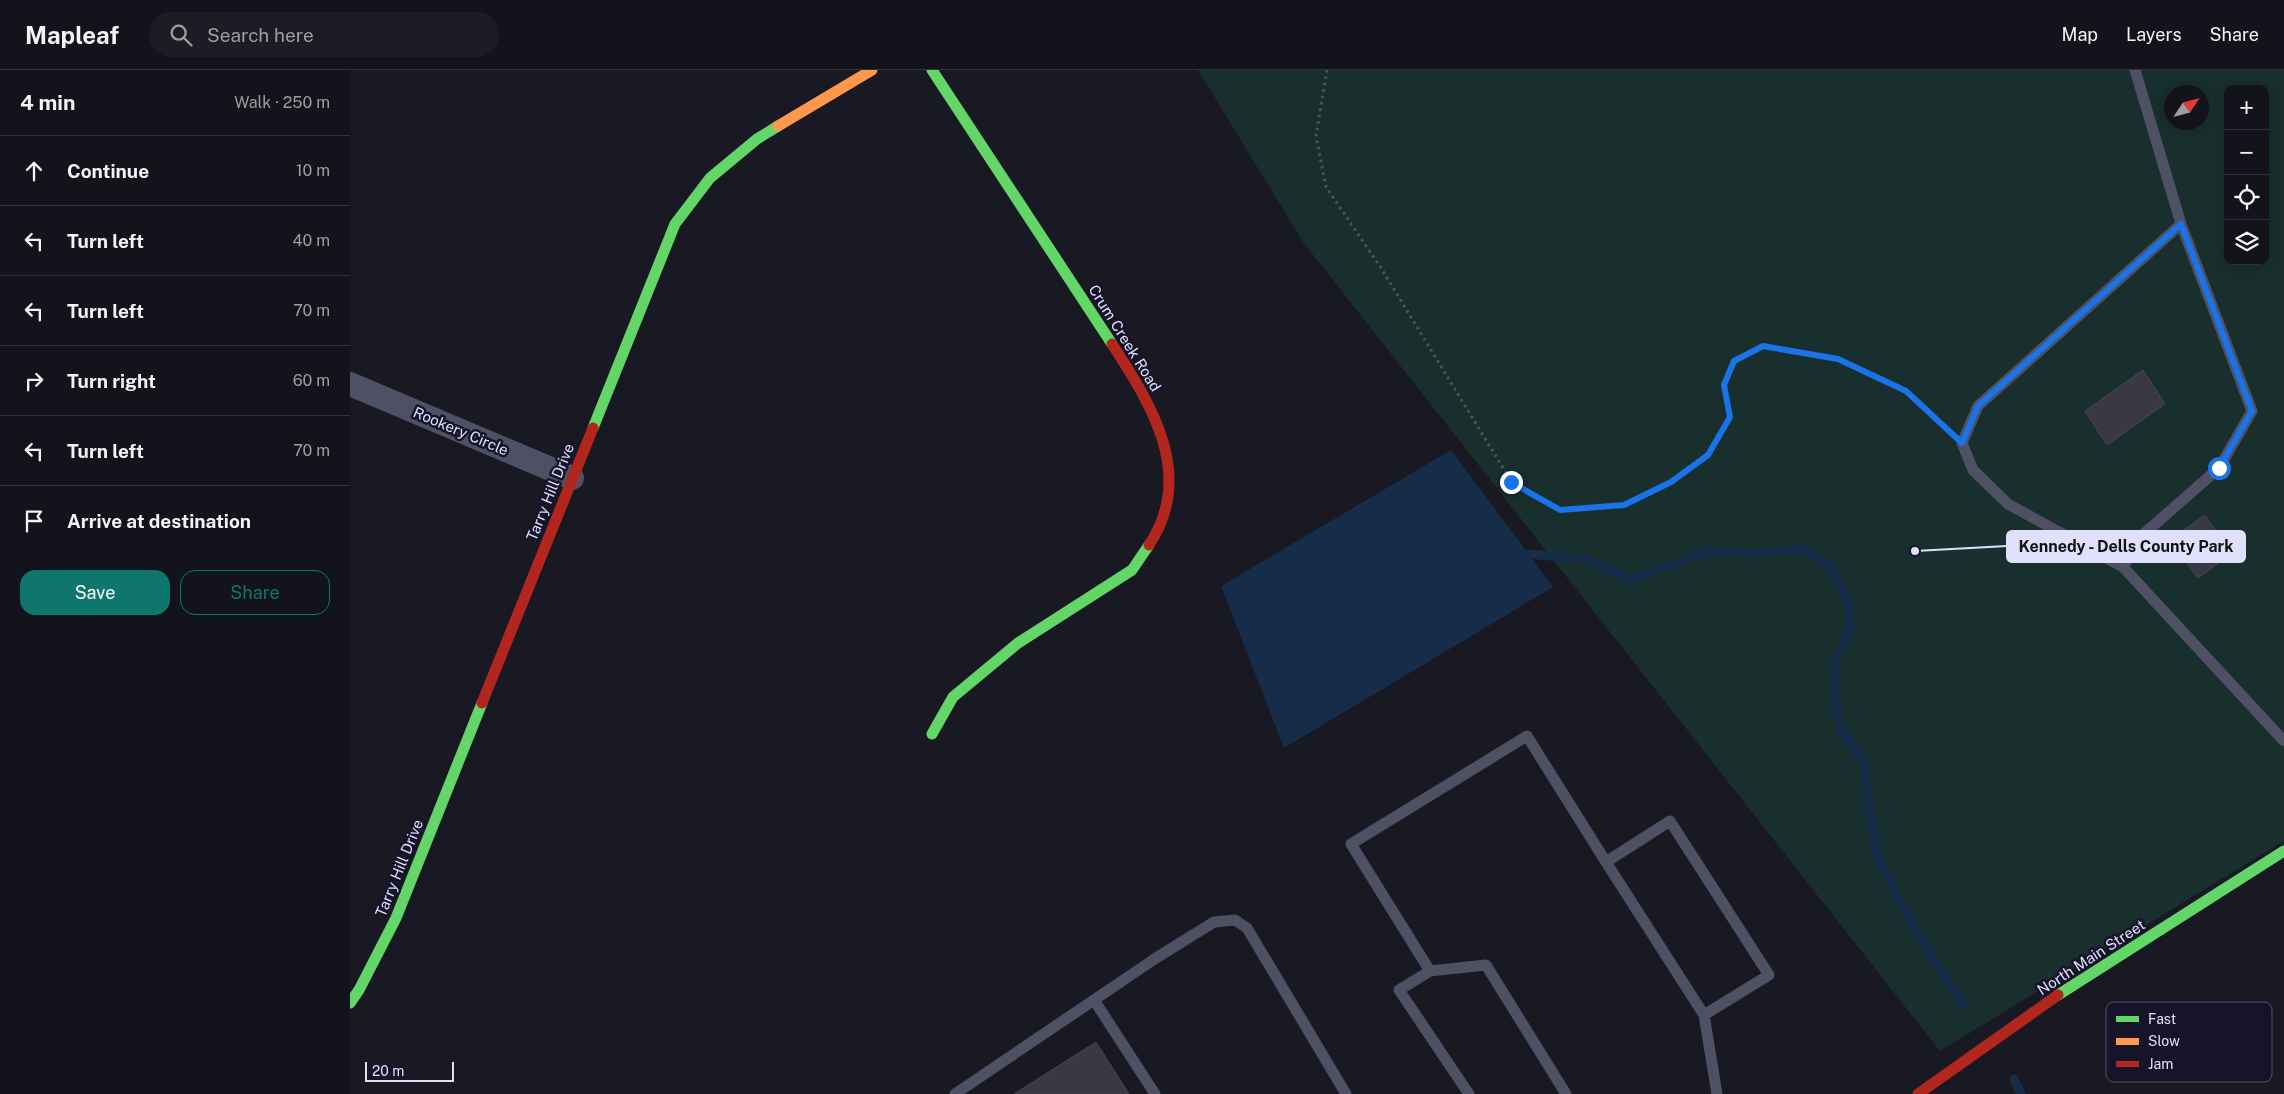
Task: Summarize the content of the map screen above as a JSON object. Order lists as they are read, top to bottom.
{
  "streets": {
    "street": [
      "Crum Creek Road",
      "Rookery Circle",
      "Tarry Hill Drive",
      "North Main Street"
    ]
  },
  "crossings": [
    ["Rookery Circle", "Tarry Hill Drive"]
  ],
  "places": ["Kennedy - Dells County Park"],
  "legend": ["Fast", "Slow", "Jam"],
  "scale_bar": "20 m",
  "north": "top right",
  "page": {
    "header": "Mapleaf",
    "search": "Search here",
    "nav": ["Map", "Layers", "Share"],
    "heading": ["4 min", "Walk · 250 m"],
    "map_buttons": ["+", "−"],
    "list": [
      ["Continue", "10 m"],
      ["Turn left", "40 m"],
      ["Turn left", "70 m"],
      ["Turn right", "60 m"],
      ["Turn left", "70 m"],
      "Arrive at destination"
    ],
    "buttons": ["Save", "Share"],
    "scale": "20 m"
  }
}
